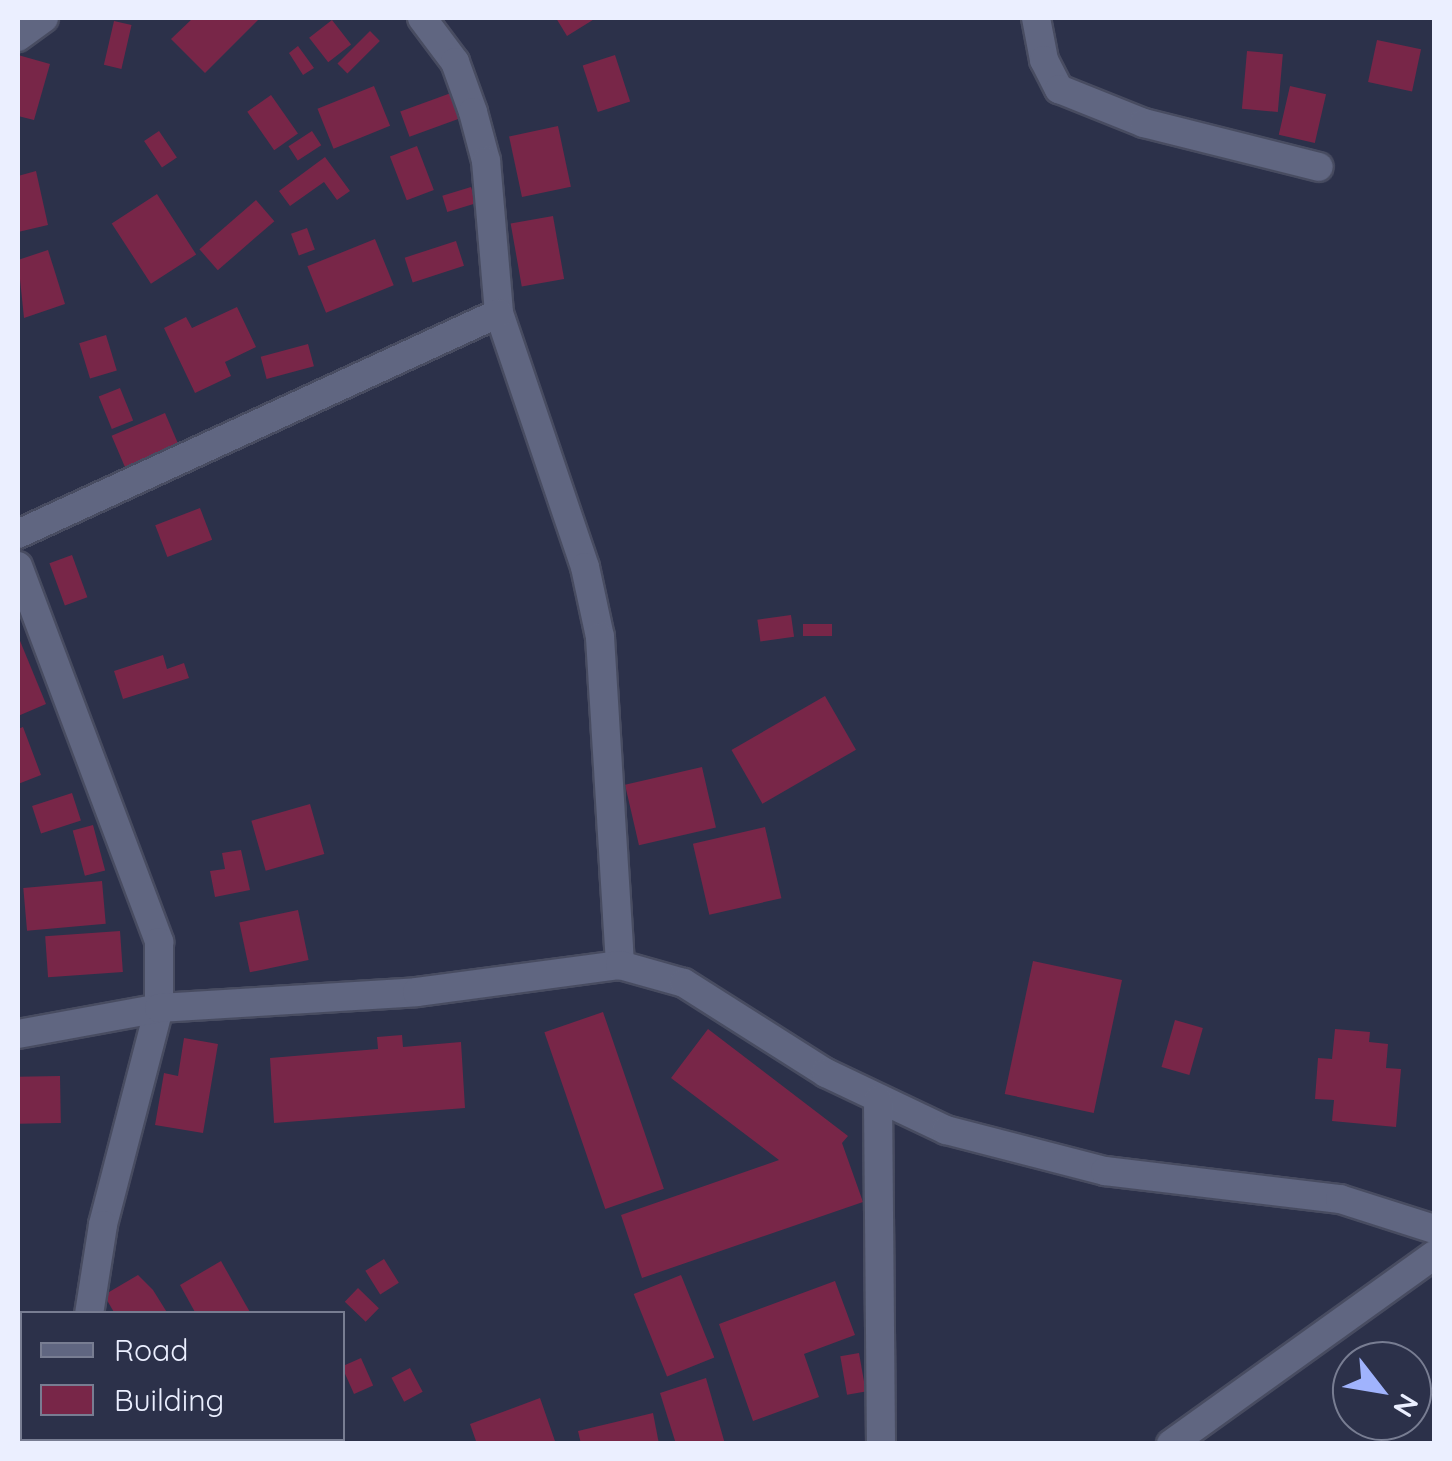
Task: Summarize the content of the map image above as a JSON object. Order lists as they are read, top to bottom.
{
  "legend": ["Road", "Building"],
  "north": "bottom right"
}
